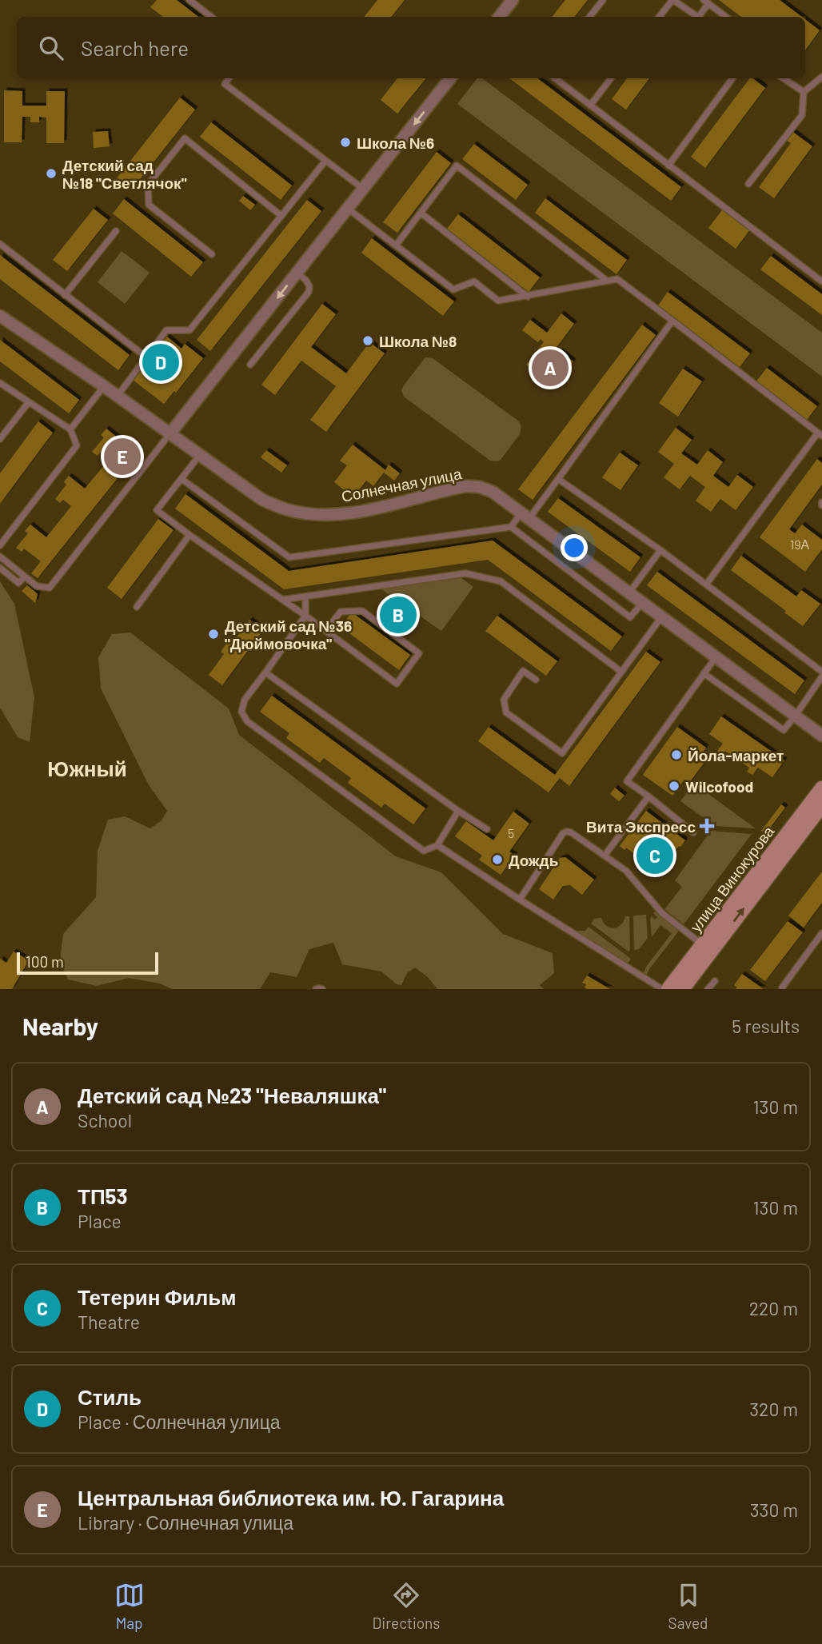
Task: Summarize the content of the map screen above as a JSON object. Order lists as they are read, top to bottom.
{
  "streets": {
    "main road": ["улица Винокурова"],
    "street": ["Солнечная улица"]
  },
  "districts": ["Южный"],
  "places": {
    "other": [
      "Школа №6",
      "Детский сад №18 \"Светлячок\"",
      "Школа №8",
      "Детский сад №36 \"Дюймовочка\"",
      "Йола-маркет",
      "Wilcofood",
      "Дождь"
    ],
    "health": ["Вита Экспресс"]
  },
  "house_numbers": ["19А", "5"],
  "scale_bar": "100 m",
  "page": {
    "search": "Search here",
    "pins": [
      "D",
      "A",
      "E",
      "B",
      "C"
    ],
    "scale": "100 m",
    "heading": ["Nearby", "5 results"],
    "list": [
      {
        "mark": "A",
        "name": "Детский сад №23 \"Неваляшка\"",
        "note": "School",
        "value": "130 m"
      },
      {
        "mark": "B",
        "name": "ТП53",
        "note": "Place",
        "value": "130 m"
      },
      {
        "mark": "C",
        "name": "Тетерин Фильм",
        "note": "Theatre",
        "value": "220 m"
      },
      {
        "mark": "D",
        "name": "Стиль",
        "note": "Place · Солнечная улица",
        "value": "320 m"
      },
      {
        "mark": "E",
        "name": "Центральная библиотека им. Ю. Гагарина",
        "note": "Library · Солнечная улица",
        "value": "330 m"
      }
    ],
    "nav": ["Map", "Directions", "Saved"]
  }
}
